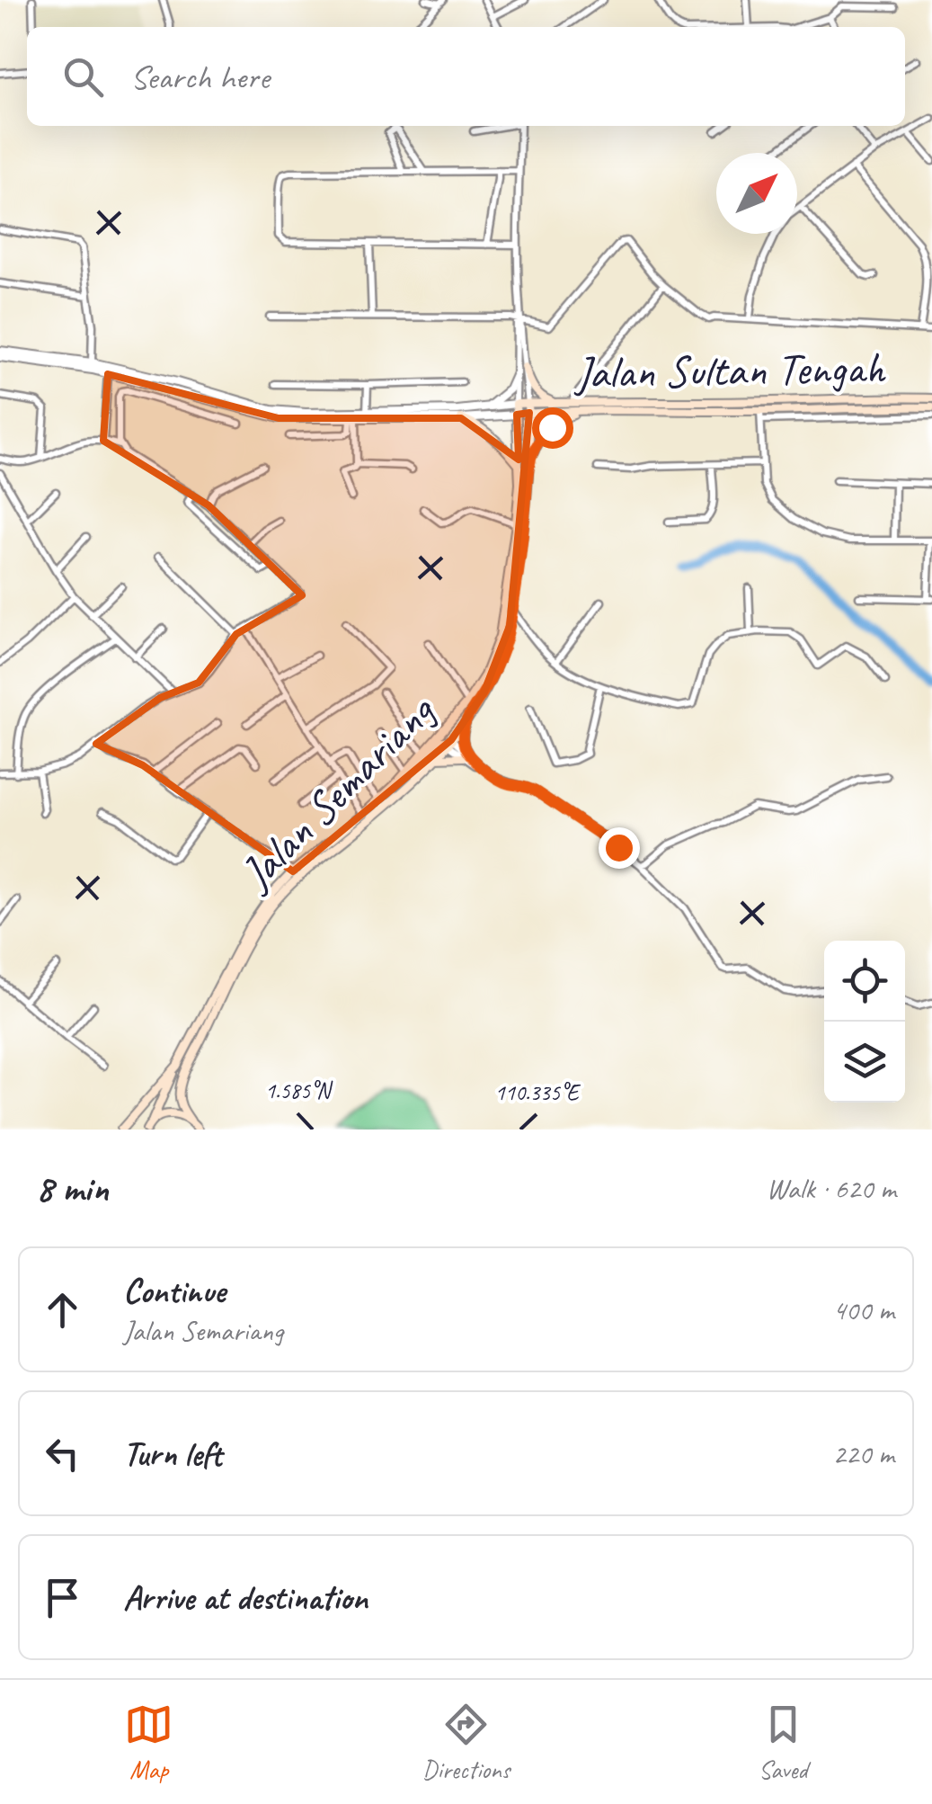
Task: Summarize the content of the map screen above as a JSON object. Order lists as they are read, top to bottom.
{
  "streets": {
    "main road": ["Jalan Sultan Tengah", "Jalan Semariang"]
  },
  "crossings": [
    ["Jalan Sultan Tengah", "Jalan Semariang"]
  ],
  "north": "top right",
  "page": {
    "search": "Search here",
    "heading": ["8 min", "Walk · 620 m"],
    "list": [
      ["Continue", "Jalan Semariang", "400 m"],
      ["Turn left", "220 m"],
      "Arrive at destination"
    ],
    "nav": ["Map", "Directions", "Saved"]
  },
  "coordinates": ["1.585°N", "110.335°E"]
}
